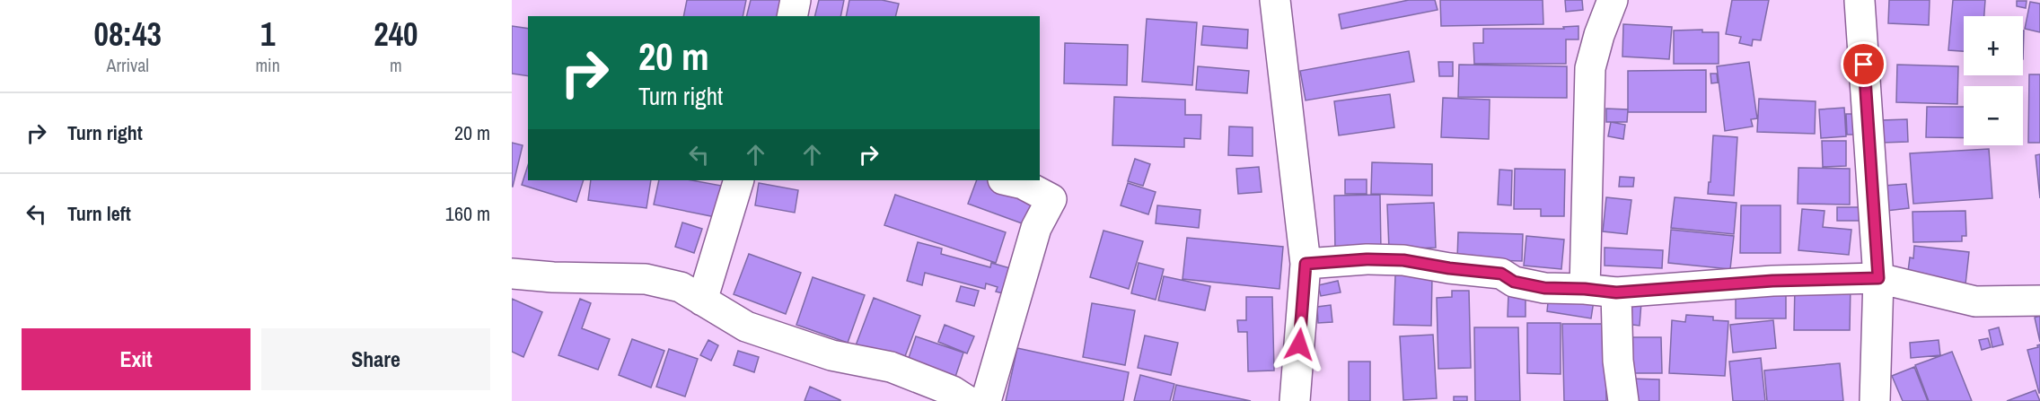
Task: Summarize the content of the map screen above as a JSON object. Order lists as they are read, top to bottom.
{
  "page": {
    "eta": [
      "08:43",
      "Arrival",
      "1",
      "min",
      "240",
      "m"
    ],
    "map_buttons": ["+", "−"],
    "turn": ["20 m", "Turn right"],
    "list": [
      {
        "name": "Turn right",
        "value": "20 m"
      },
      {
        "name": "Turn left",
        "value": "160 m"
      }
    ],
    "buttons": ["Exit", "Share"]
  }
}
